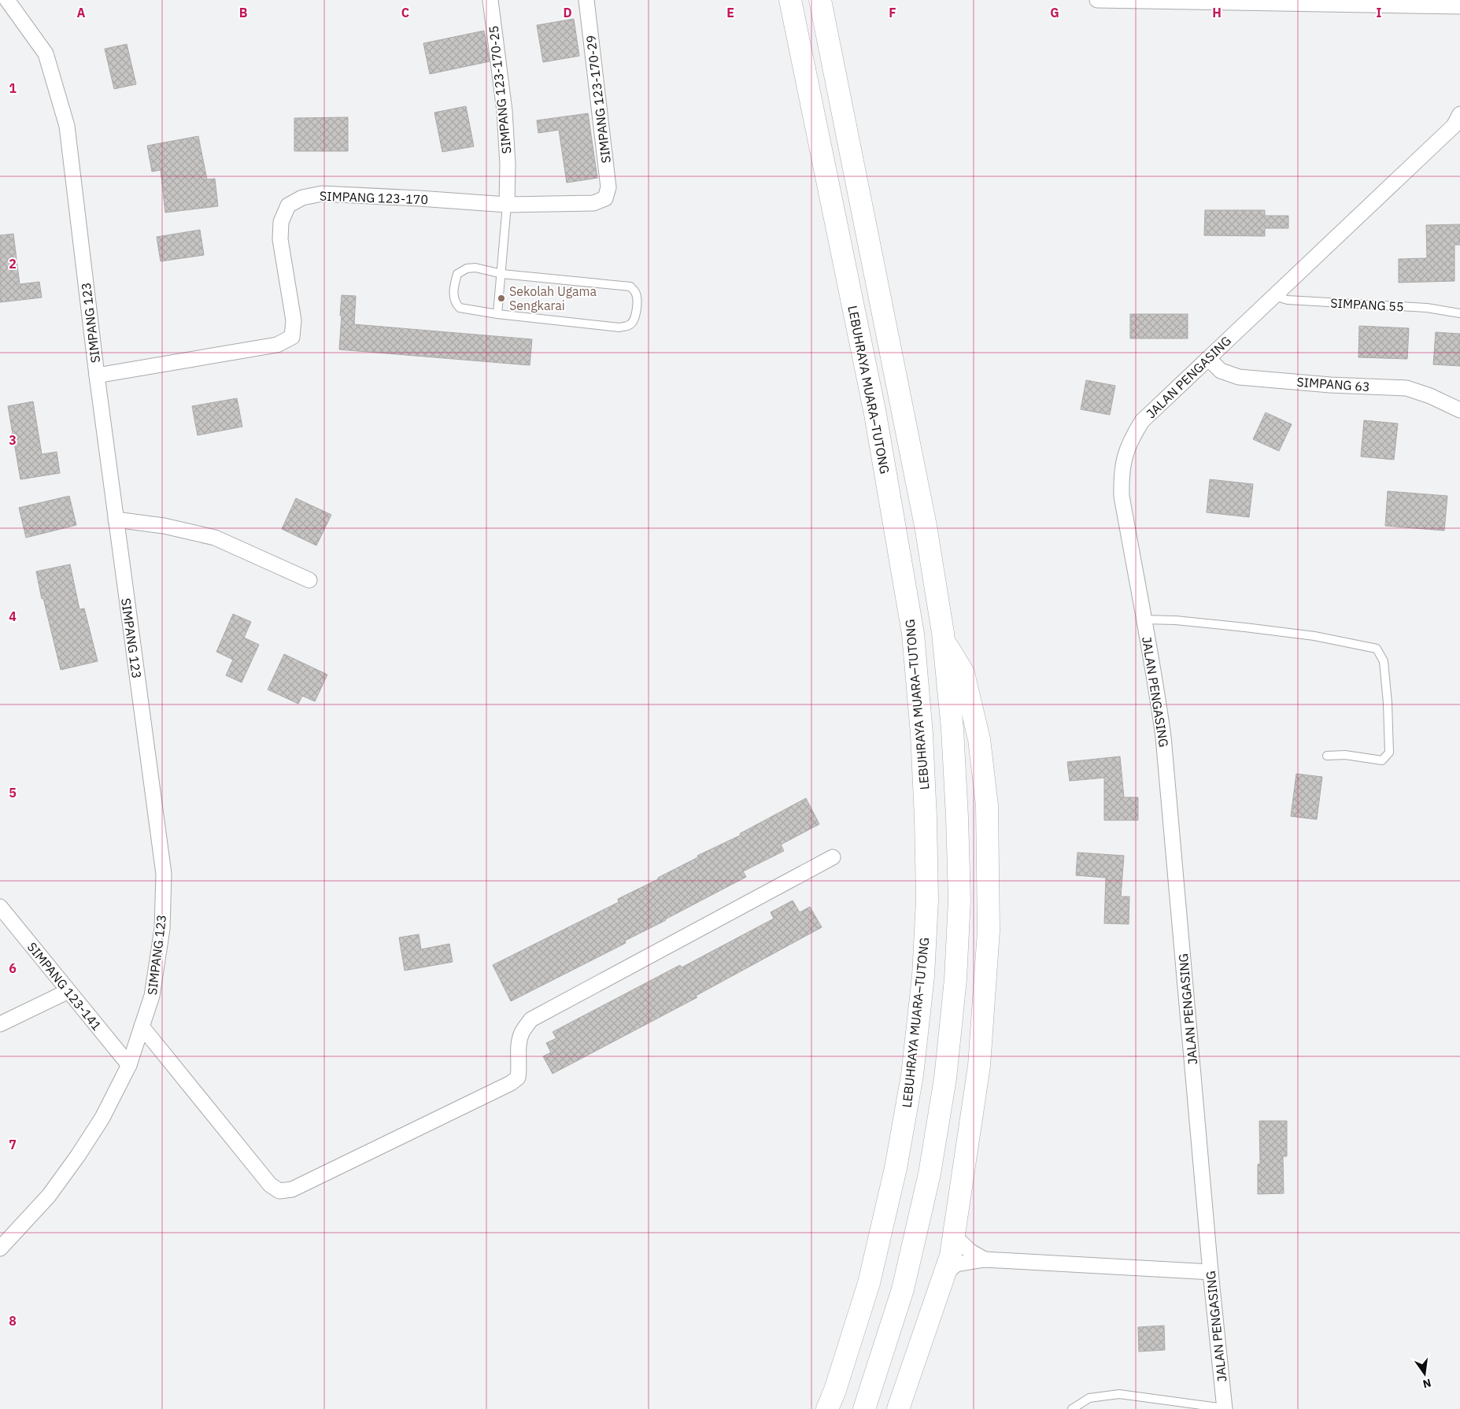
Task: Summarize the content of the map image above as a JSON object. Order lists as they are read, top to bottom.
{
  "streets": {
    "highway": ["LEBUHRAYA MUARA–TUTONG"],
    "street": [
      "SIMPANG 123-170-25",
      "SIMPANG 123-170-29",
      "SIMPANG 123-170",
      "SIMPANG 123",
      "JALAN PENGASING",
      "SIMPANG 63",
      "SIMPANG 123-141"
    ],
    "lane": ["SIMPANG 55"]
  },
  "crossings": [
    ["SIMPANG 123-170-25", "SIMPANG 123-170"],
    ["SIMPANG 123-170-29", "SIMPANG 123-170"],
    ["SIMPANG 123-170", "SIMPANG 123"],
    ["SIMPANG 55", "JALAN PENGASING"],
    ["SIMPANG 123", "SIMPANG 123-141"],
    ["JALAN PENGASING", "SIMPANG 63"]
  ],
  "places": ["Sekolah Ugama Sengkarai"],
  "north": "bottom",
  "grid": {
    "columns": [
      "A",
      "B",
      "C",
      "D",
      "E",
      "F",
      "G",
      "H",
      "I"
    ],
    "rows": [
      "1",
      "2",
      "3",
      "4",
      "5",
      "6",
      "7",
      "8"
    ]
  }
}
